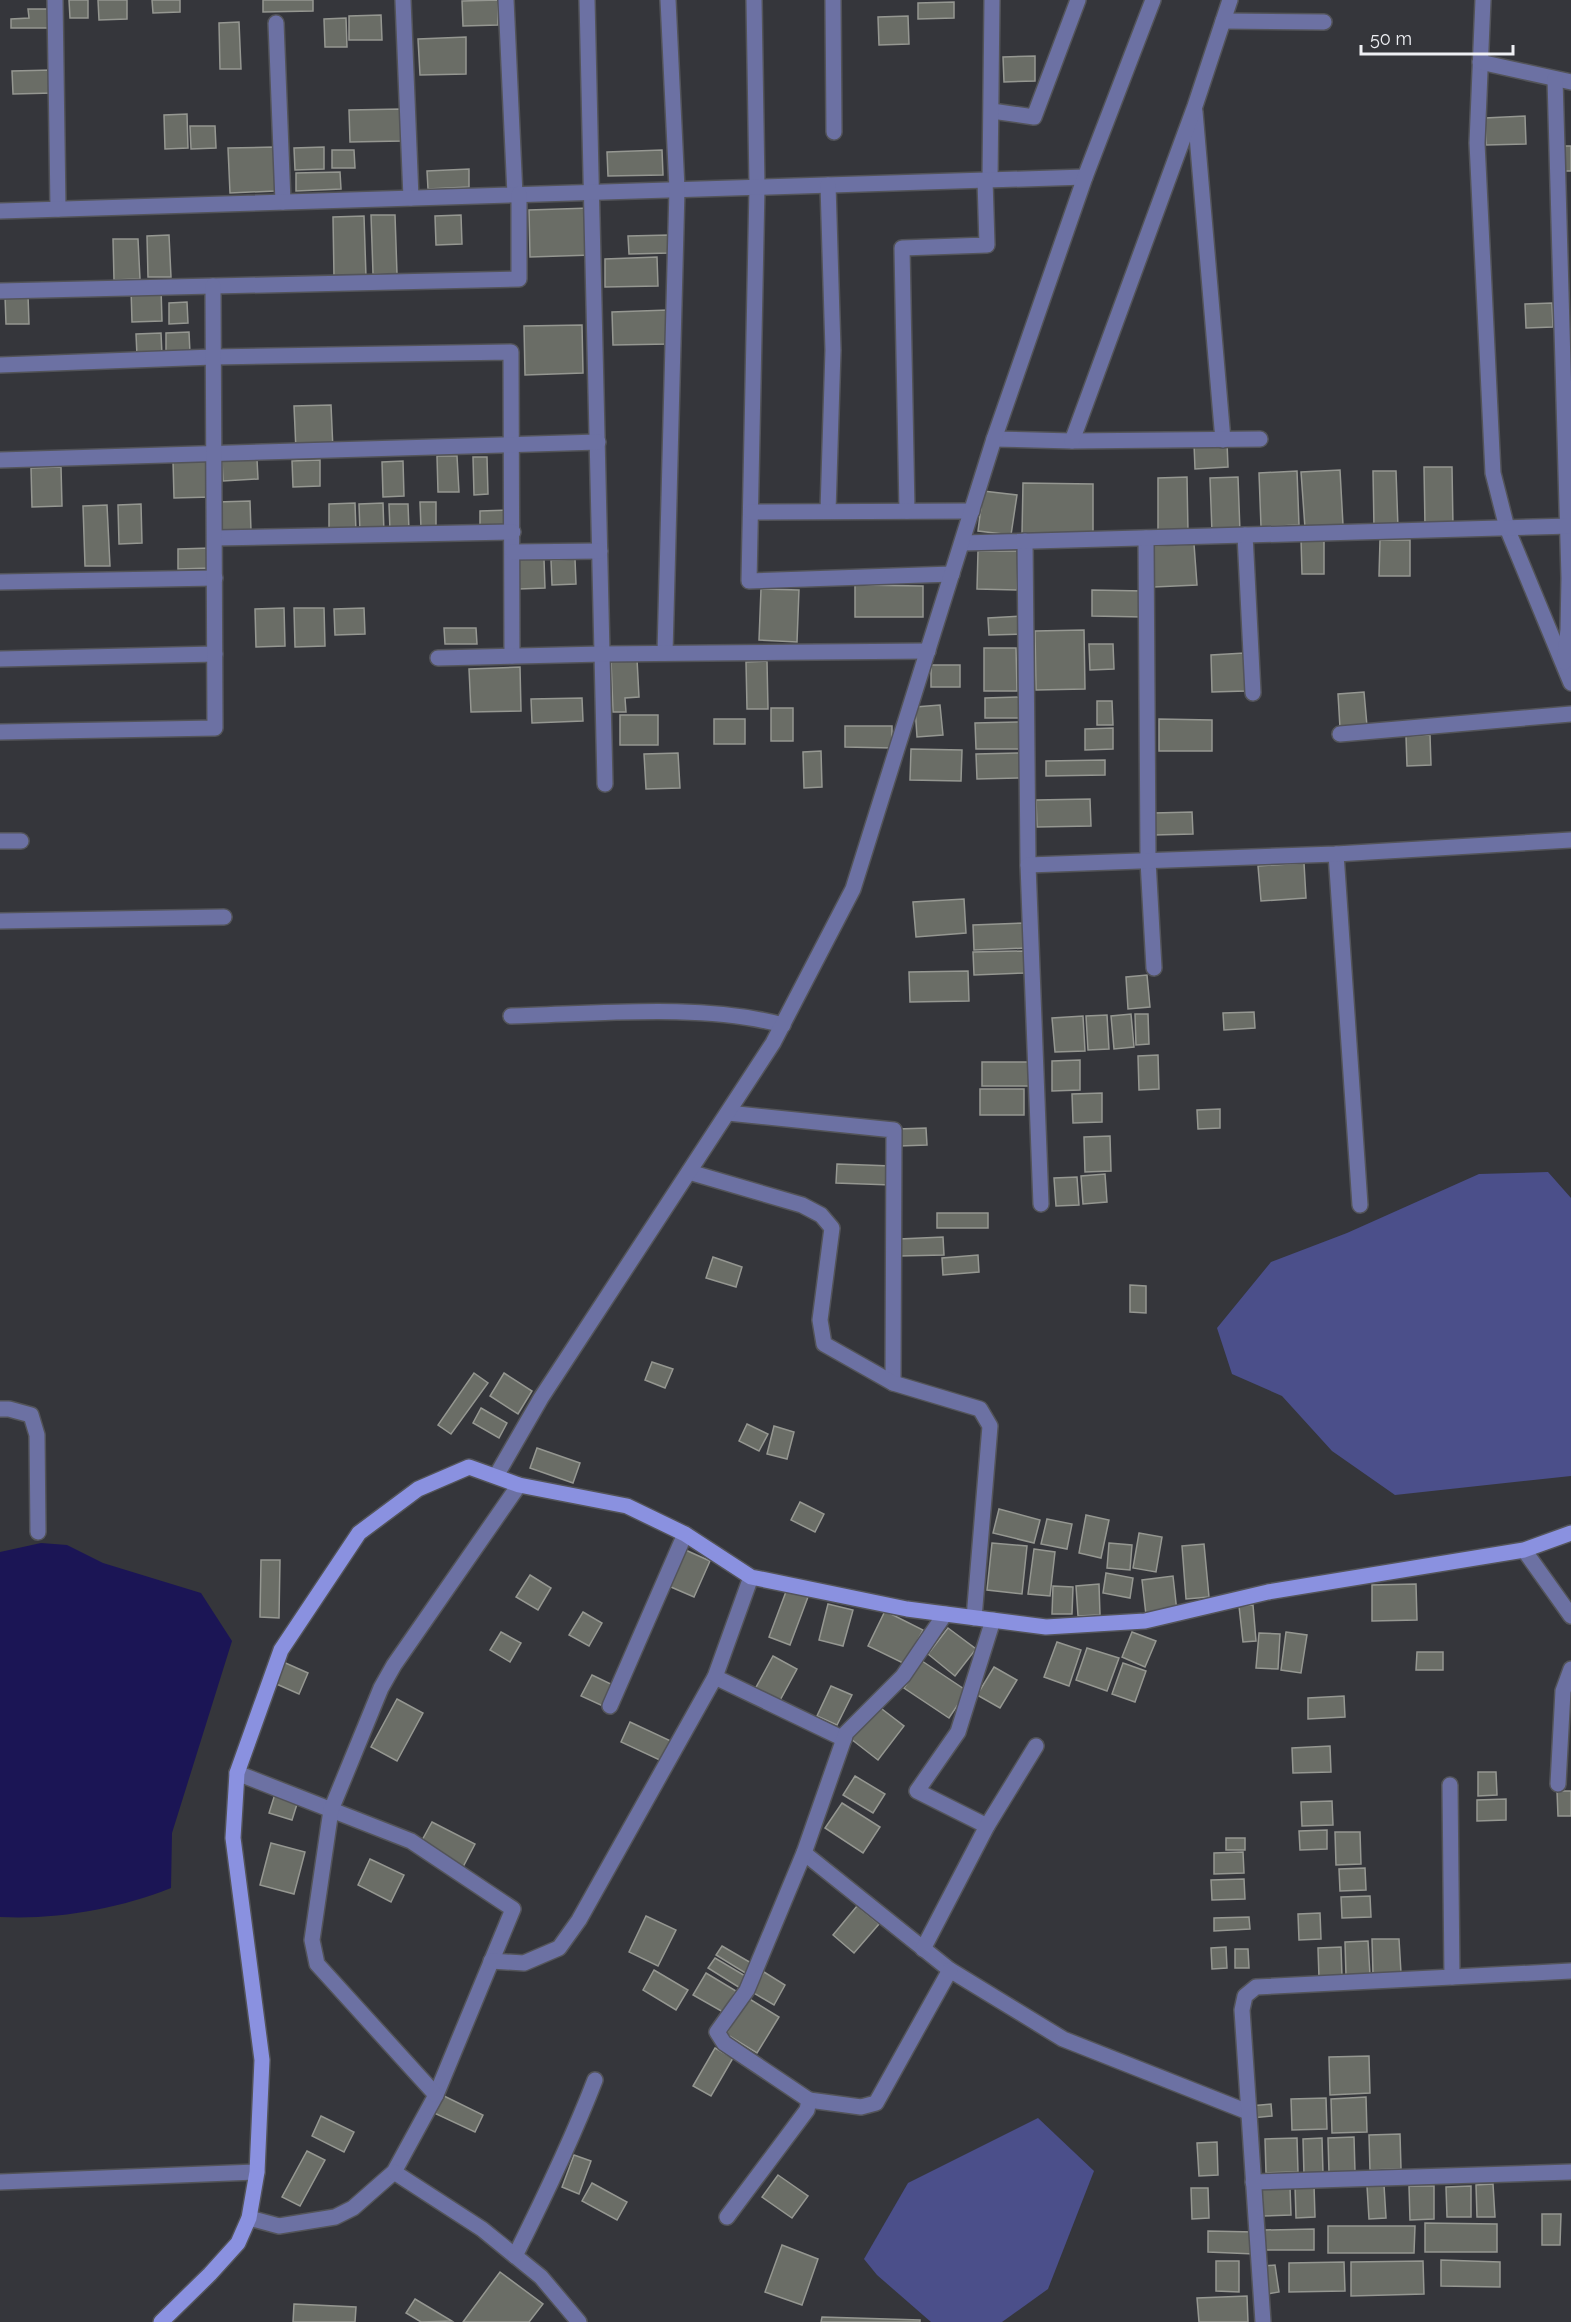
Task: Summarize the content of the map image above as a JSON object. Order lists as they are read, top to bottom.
{
  "scale_bar": "50 m"
}
